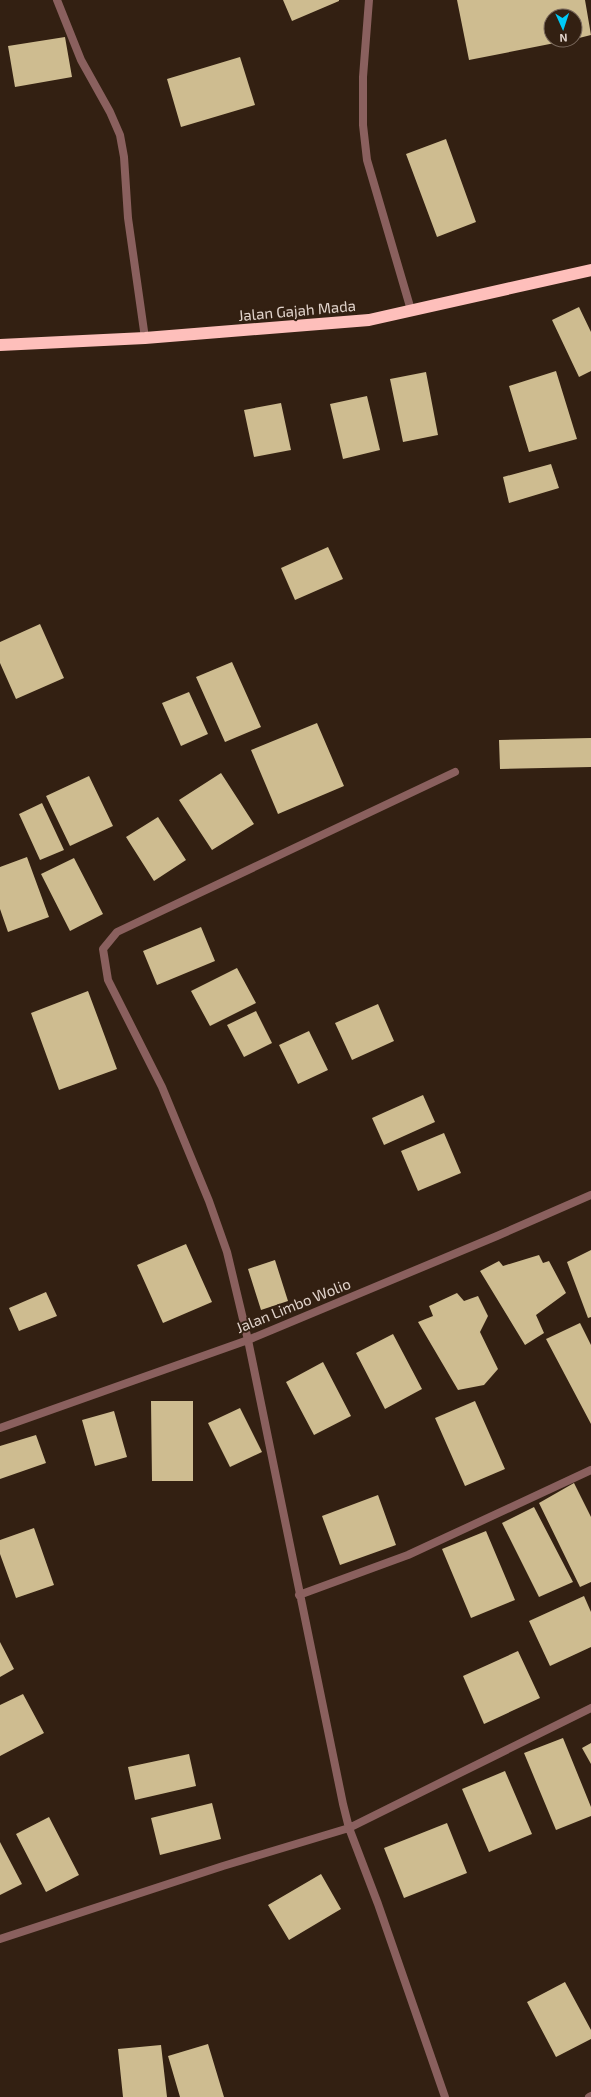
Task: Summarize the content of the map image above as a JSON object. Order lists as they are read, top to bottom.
{
  "streets": {
    "highway": ["Jalan Gajah Mada"],
    "street": ["Jalan Limbo Wolio"]
  },
  "north": "bottom"
}
